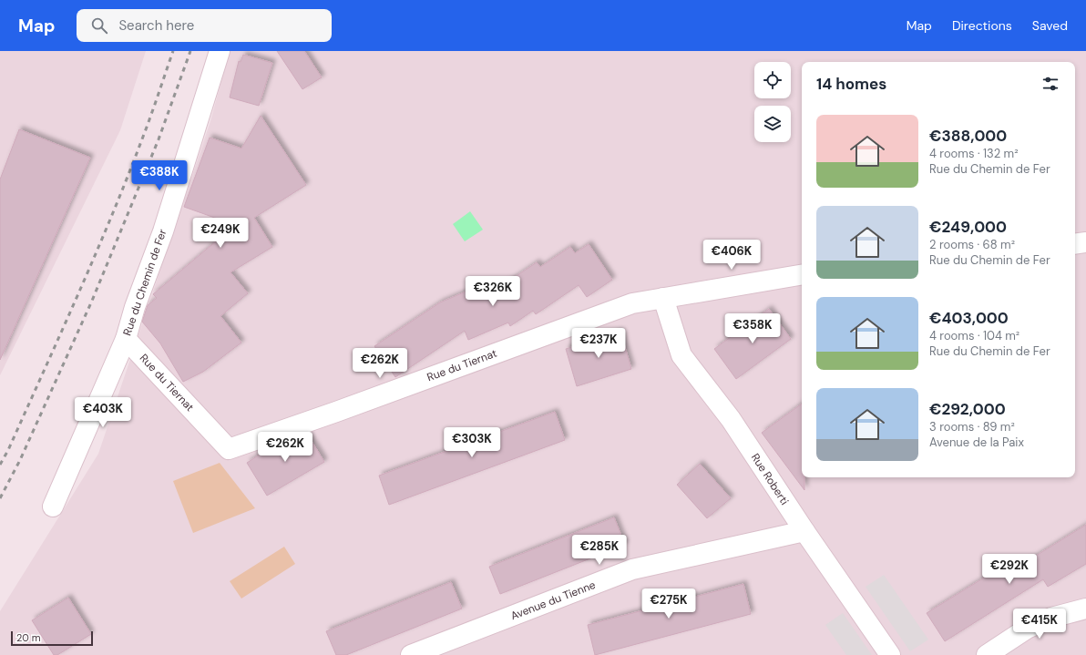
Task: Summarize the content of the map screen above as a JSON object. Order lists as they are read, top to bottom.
{
  "streets": {
    "street": [
      "Rue du Chemin de Fer",
      "Rue du Tiernat",
      "Rue Roberti",
      "Avenue du Tienne"
    ]
  },
  "crossings": [
    ["Rue du Chemin de Fer", "Rue du Tiernat"],
    ["Rue du Tiernat", "Rue Roberti"],
    ["Rue Roberti", "Avenue du Tienne"]
  ],
  "scale_bar": "20 m",
  "page": {
    "header": "Map",
    "search": "Search here",
    "nav": ["Map", "Directions", "Saved"],
    "heading": "14 homes",
    "list": [
      {
        "name": "€388,000",
        "note": "4 rooms · 132 m² · Rue du Chemin de Fer"
      },
      {
        "name": "€249,000",
        "note": "2 rooms · 68 m² · Rue du Chemin de Fer"
      },
      {
        "name": "€403,000",
        "note": "4 rooms · 104 m² · Rue du Chemin de Fer"
      },
      {
        "name": "€292,000",
        "note": "3 rooms · 89 m² · Avenue de la Paix"
      }
    ],
    "price": [
      "€388K",
      "€249K",
      "€406K",
      "€326K",
      "€358K",
      "€237K",
      "€262K",
      "€403K",
      "€303K",
      "€262K",
      "€285K",
      "€292K",
      "€275K",
      "€415K"
    ],
    "scale": "20 m"
  }
}
